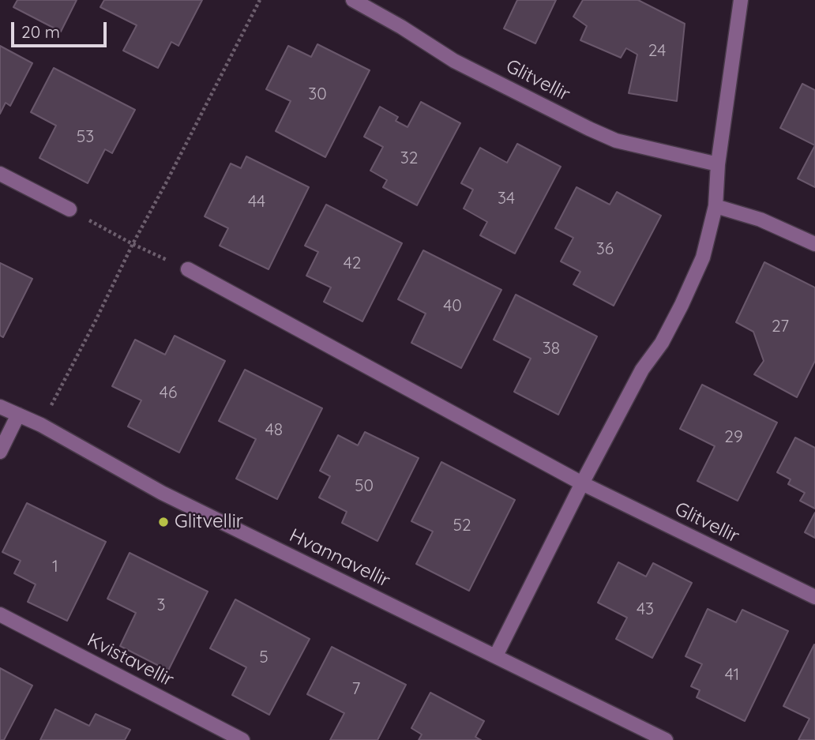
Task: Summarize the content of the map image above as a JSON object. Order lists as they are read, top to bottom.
{
  "streets": {
    "street": ["Glitvellir", "Hvannavellir", "Kvistavellir"]
  },
  "places": ["Glitvellir"],
  "house_numbers": [
    "24",
    "30",
    "53",
    "32",
    "34",
    "44",
    "36",
    "42",
    "40",
    "27",
    "38",
    "46",
    "48",
    "29",
    "50",
    "52",
    "1",
    "3",
    "43",
    "5",
    "41",
    "7"
  ],
  "scale_bar": "20 m"
}
